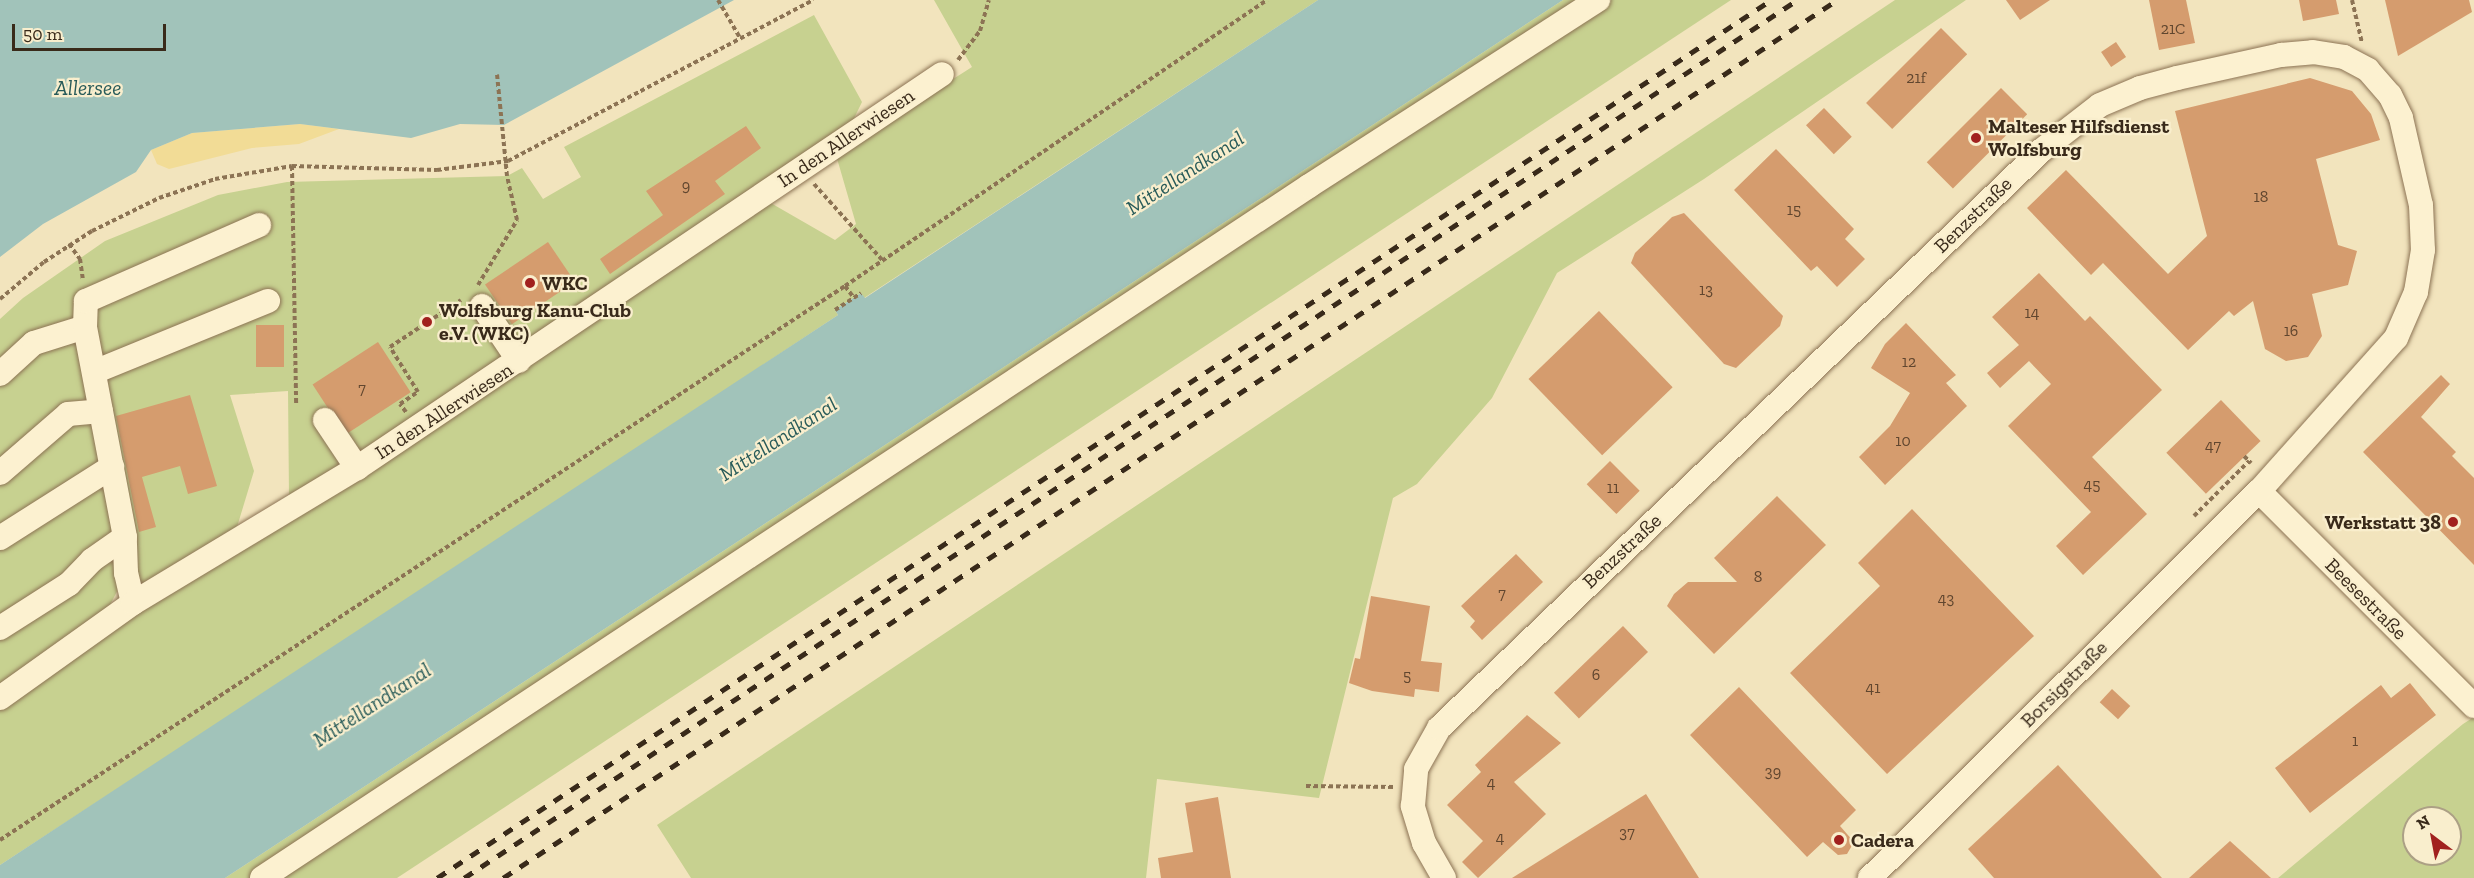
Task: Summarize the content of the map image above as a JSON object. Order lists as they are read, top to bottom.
{
  "streets": {
    "street": [
      "In den Allerwiesen",
      "Benzstraße",
      "Beesestraße",
      "Borsigstraße"
    ]
  },
  "crossings": [
    ["Benzstraße", "Beesestraße"],
    ["Benzstraße", "Borsigstraße"],
    ["Beesestraße", "Borsigstraße"]
  ],
  "water": ["Allersee", "Mittellandkanal"],
  "places": [
    "Malteser Hilfsdienst Wolfsburg",
    "WKC",
    "Wolfsburg Kanu-Club e.V. (WKC)",
    "Werkstatt 38",
    "Cadera"
  ],
  "house_numbers": [
    "21C",
    "21f",
    "9",
    "18",
    "15",
    "13",
    "14",
    "16",
    "12",
    "7",
    "10",
    "47",
    "45",
    "11",
    "8",
    "7",
    "43",
    "6",
    "5",
    "41",
    "1",
    "39",
    "4",
    "37",
    "4"
  ],
  "scale_bar": "50 m",
  "north": "top left"
}
